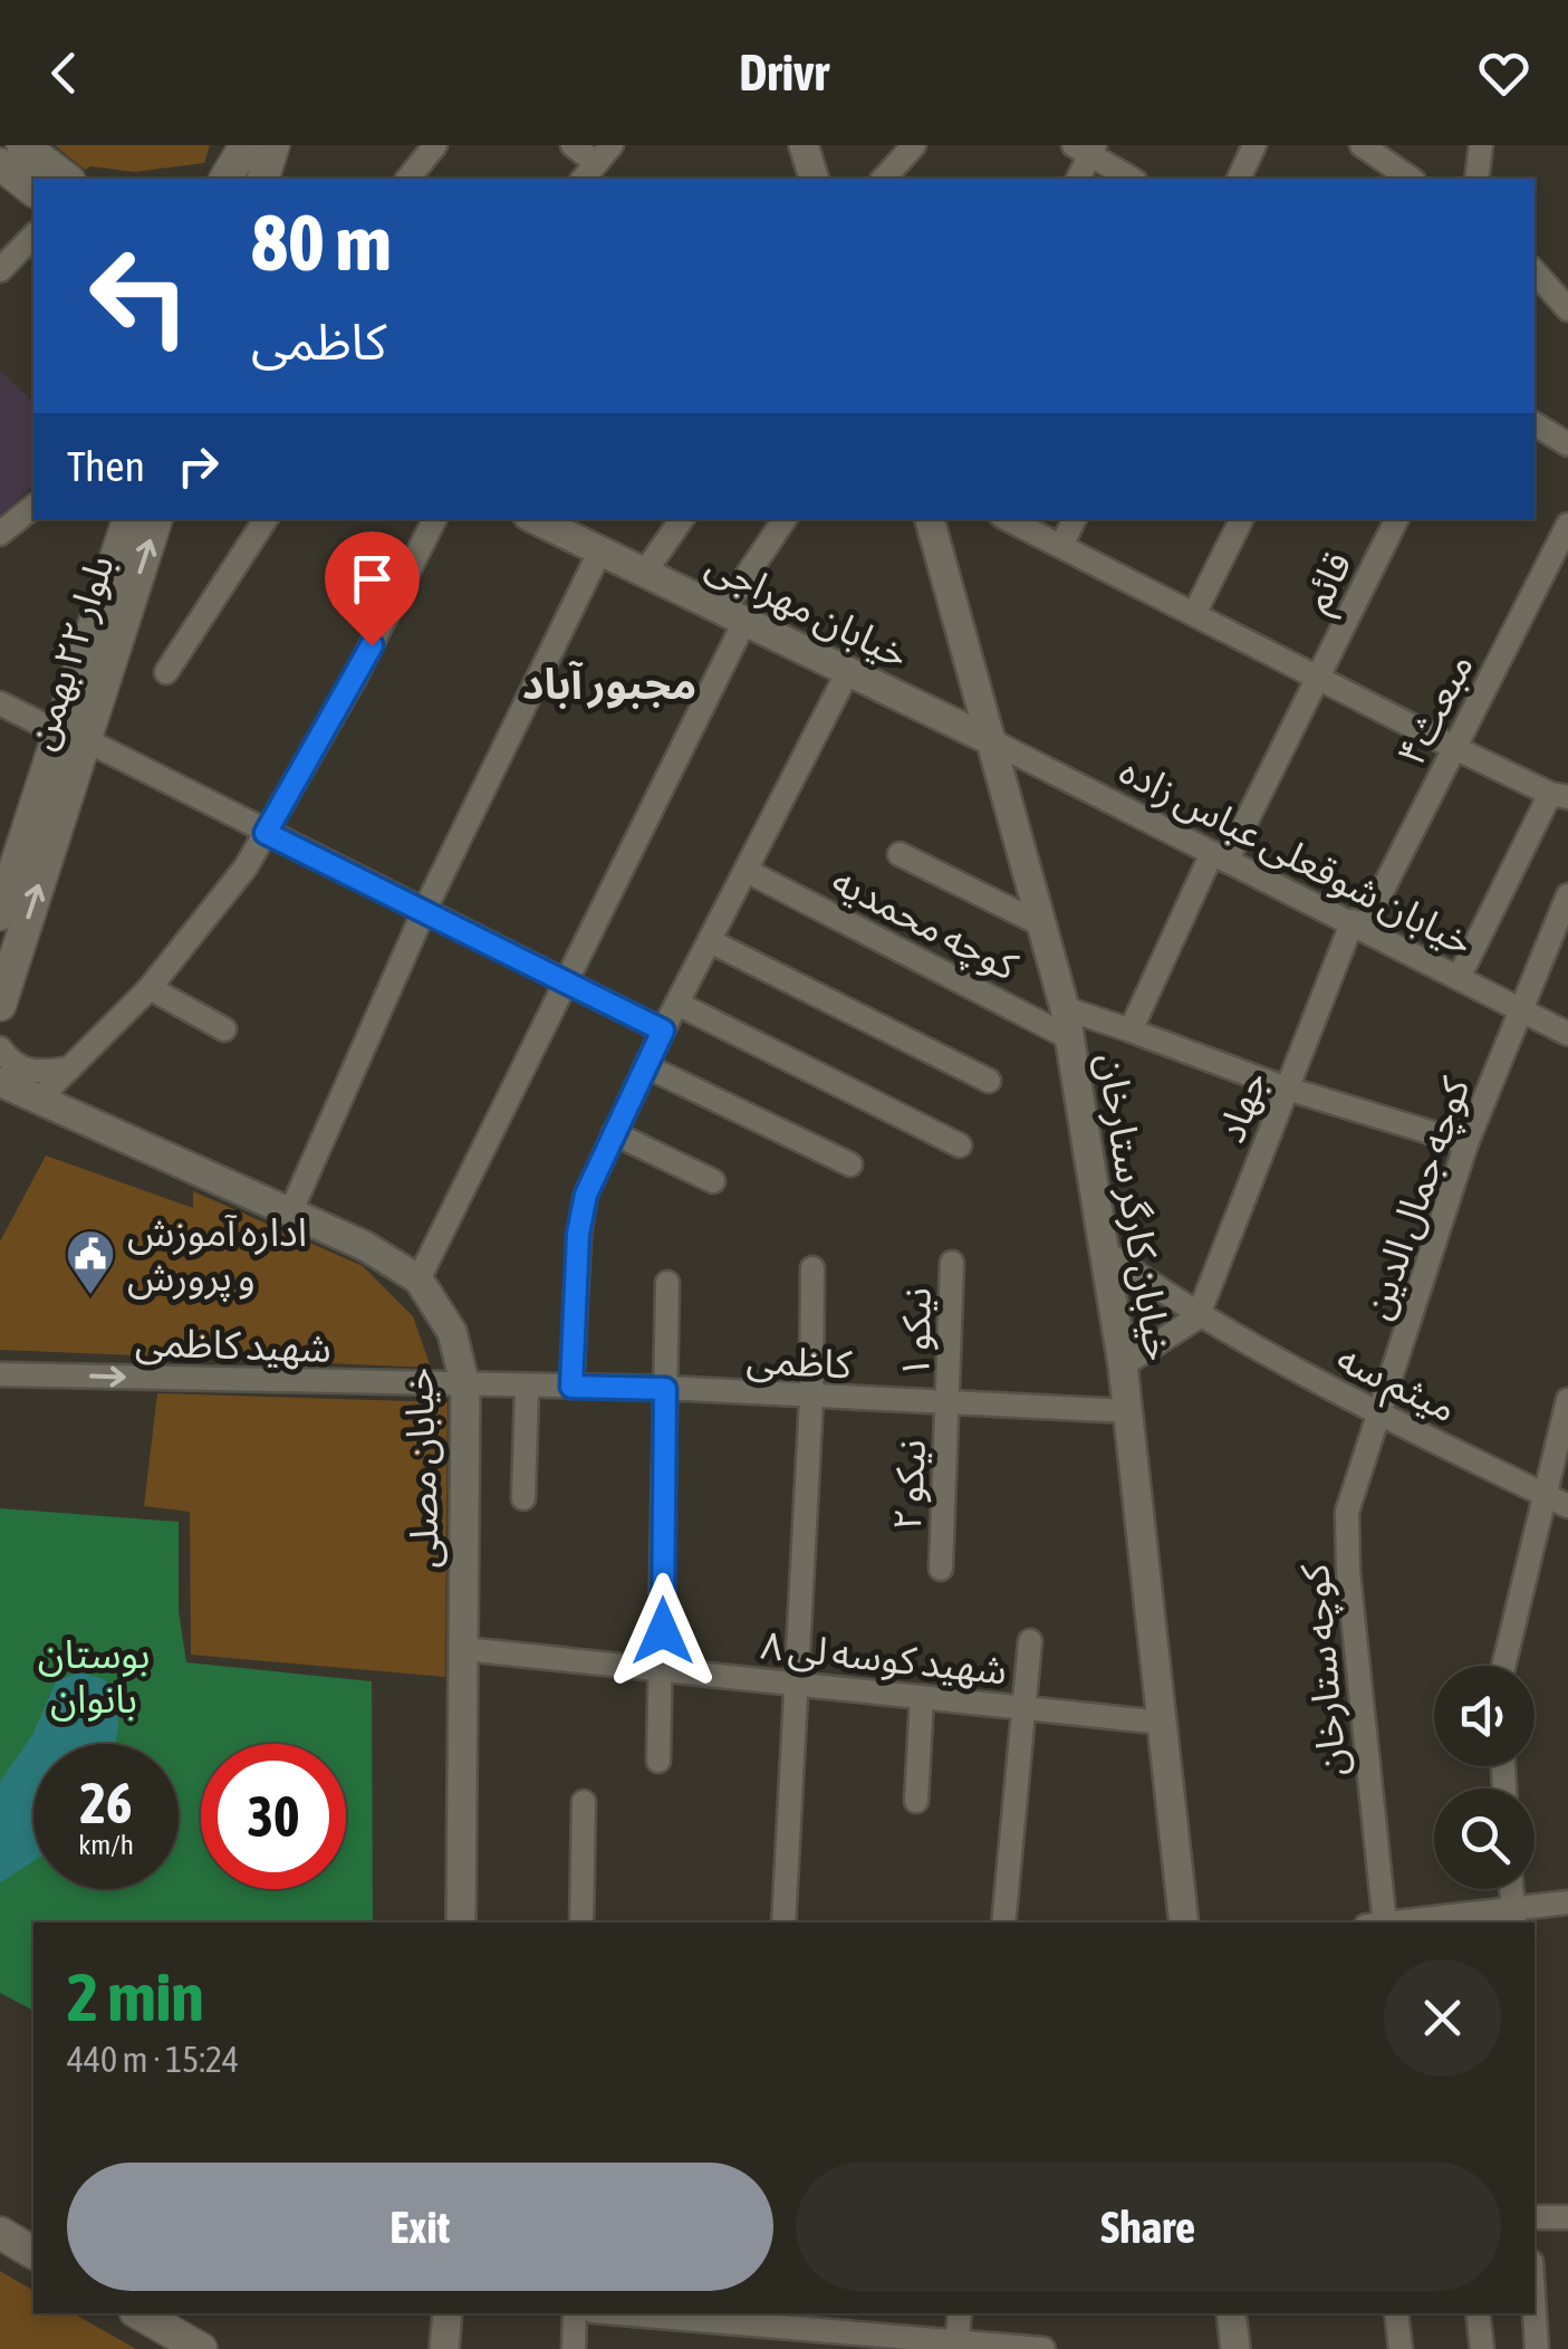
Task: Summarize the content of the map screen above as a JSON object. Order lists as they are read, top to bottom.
{
  "streets": {
    "main road": ["بلوار ۲۲ بهمن"],
    "street": [
      "قائم",
      "خیابان مهراجی",
      "مبعث۴",
      "خیابان شوقعلی عباس زاده",
      "کوچه محمدیه",
      "جهاد",
      "کوچه جمال الدین",
      "خیابان کارگر ستارخان",
      "نیکو ۱",
      "شهید کاظمی",
      "کاظمی",
      "میثم سه",
      "خیابان مصلی",
      "نیکو ۲",
      "شهید کوسه لی ۸",
      "کوچه ستارخان"
    ]
  },
  "crossings": [
    ["قائم", "خیابان شوقعلی عباس زاده"],
    ["خیابان مهراجی", "خیابان شوقعلی عباس زاده"],
    ["خیابان مهراجی", "خیابان کارگر ستارخان"],
    ["مبعث۴", "خیابان شوقعلی عباس زاده"],
    ["مبعث۴", "جهاد"],
    ["خیابان شوقعلی عباس زاده", "جهاد"],
    ["خیابان شوقعلی عباس زاده", "کوچه جمال الدین"],
    ["خیابان شوقعلی عباس زاده", "خیابان کارگر ستارخان"],
    ["کوچه محمدیه", "خیابان کارگر ستارخان"],
    ["جهاد", "میثم سه"],
    ["کوچه جمال الدین", "میثم سه"],
    ["کوچه جمال الدین", "کوچه ستارخان"],
    ["خیابان کارگر ستارخان", "کاظمی"],
    ["خیابان کارگر ستارخان", "میثم سه"],
    ["خیابان کارگر ستارخان", "شهید کوسه لی ۸"],
    ["نیکو ۱", "کاظمی"],
    ["نیکو ۱", "نیکو ۲"],
    ["شهید کاظمی", "کاظمی"],
    ["شهید کاظمی", "خیابان مصلی"],
    ["کاظمی", "خیابان مصلی"],
    ["کاظمی", "نیکو ۲"],
    ["میثم سه", "کوچه ستارخان"],
    ["خیابان مصلی", "شهید کوسه لی ۸"]
  ],
  "one_way": ["شهید کاظمی"],
  "districts": ["مجبور آباد"],
  "parks": ["بوستان بانوان"],
  "places": {
    "public building": ["اداره آموزش و پرورش"]
  },
  "page": {
    "header": "Drivr",
    "turn": ["80 m", "کاظمی"],
    "then": "Then",
    "speed": "26 km/h",
    "limit": "30",
    "heading": ["2 min", "440 m · 15:24"],
    "buttons": ["Exit", "Share"]
  }
}
